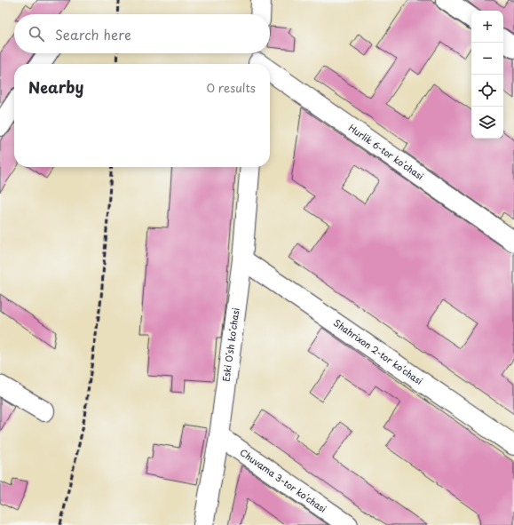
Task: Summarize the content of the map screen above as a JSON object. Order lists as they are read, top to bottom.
{
  "streets": {
    "street": [
      "Hurlik 6-tor koʻchasi",
      "Eski Oʻsh koʻchasi",
      "Shahrixon 2-tor koʻchasi",
      "Chuvama 3-tor koʻchasi"
    ]
  },
  "crossings": [
    ["Eski Oʻsh koʻchasi", "Shahrixon 2-tor koʻchasi"],
    ["Eski Oʻsh koʻchasi", "Chuvama 3-tor koʻchasi"]
  ],
  "page": {
    "map_buttons": ["+", "−"],
    "search": "Search here",
    "heading": ["Nearby", "0 results"]
  }
}
